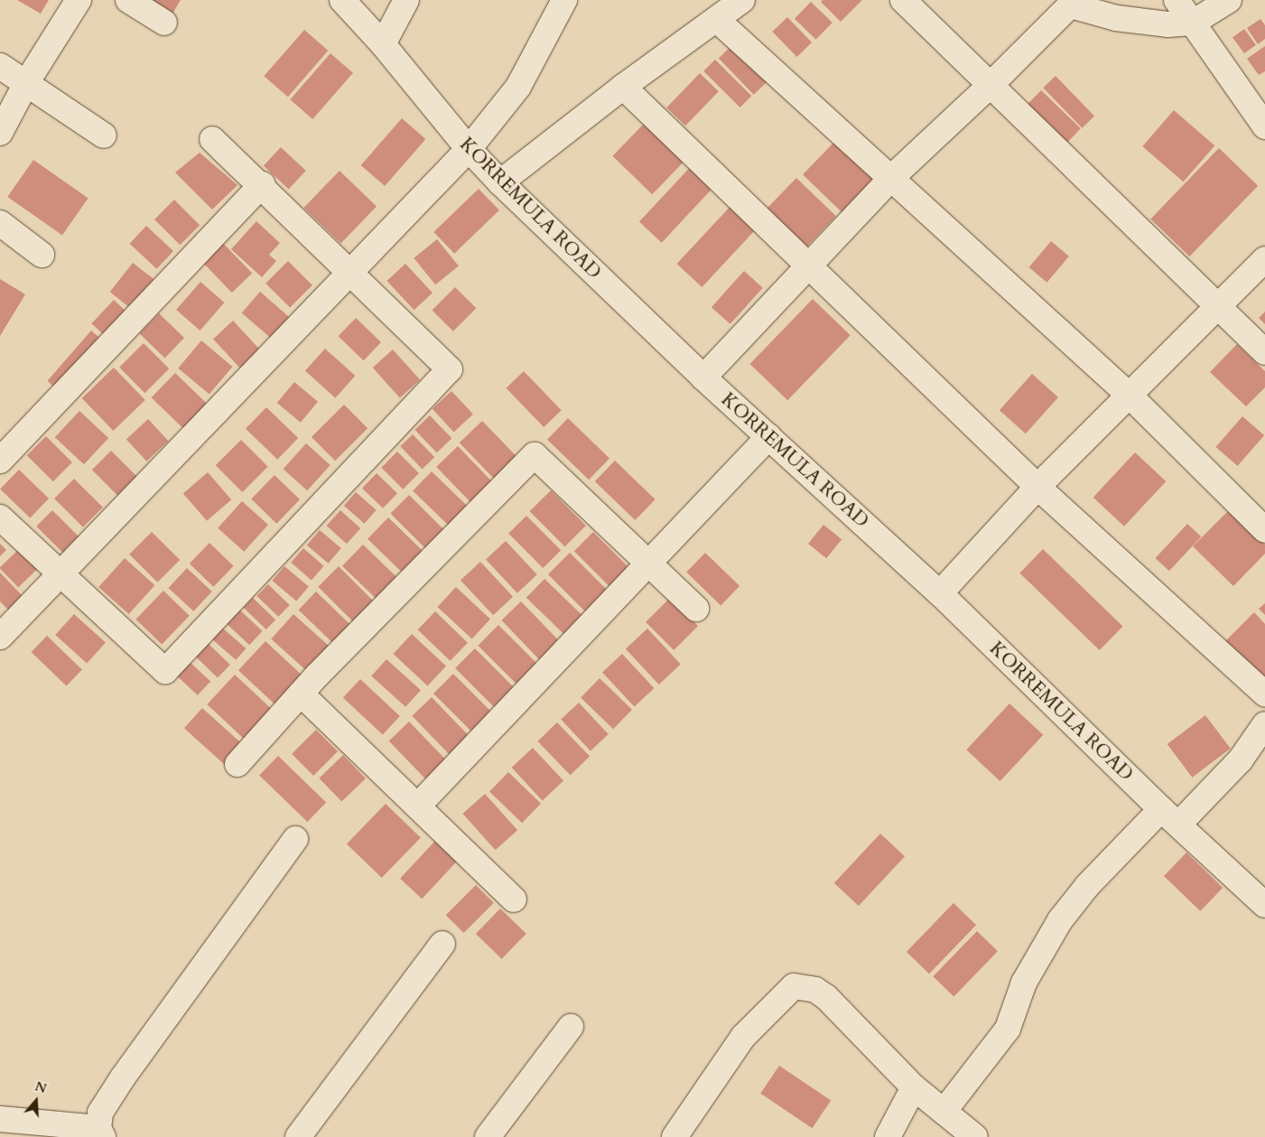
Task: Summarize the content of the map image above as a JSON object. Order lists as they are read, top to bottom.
{
  "streets": {
    "street": ["KORREMULA ROAD"]
  },
  "north": "top"
}
